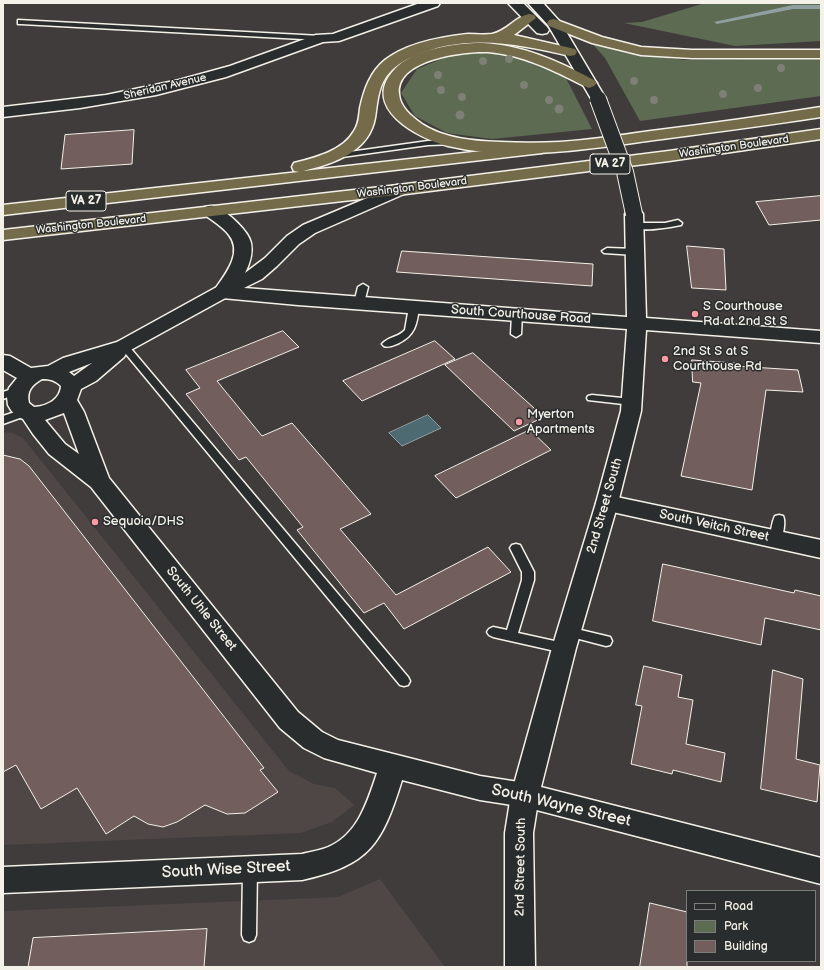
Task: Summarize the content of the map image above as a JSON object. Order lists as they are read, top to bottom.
{
  "streets": {
    "highway": ["Washington Boulevard", "VA 27"],
    "street": [
      "Sheridan Avenue",
      "South Courthouse Road",
      "2nd Street South",
      "South Veitch Street",
      "South Uhle Street",
      "South Wayne Street",
      "South Wise Street"
    ]
  },
  "crossings": [
    ["South Courthouse Road", "2nd Street South"],
    ["2nd Street South", "South Veitch Street"],
    ["2nd Street South", "South Wayne Street"],
    ["South Uhle Street", "South Wayne Street"],
    ["South Wayne Street", "South Wise Street"]
  ],
  "places": [
    "S Courthouse Rd at 2nd St S",
    "2nd St S at S Courthouse Rd",
    "Myerton Apartments",
    "Sequoia/DHS"
  ],
  "legend": ["Road", "Park", "Building"]
}
